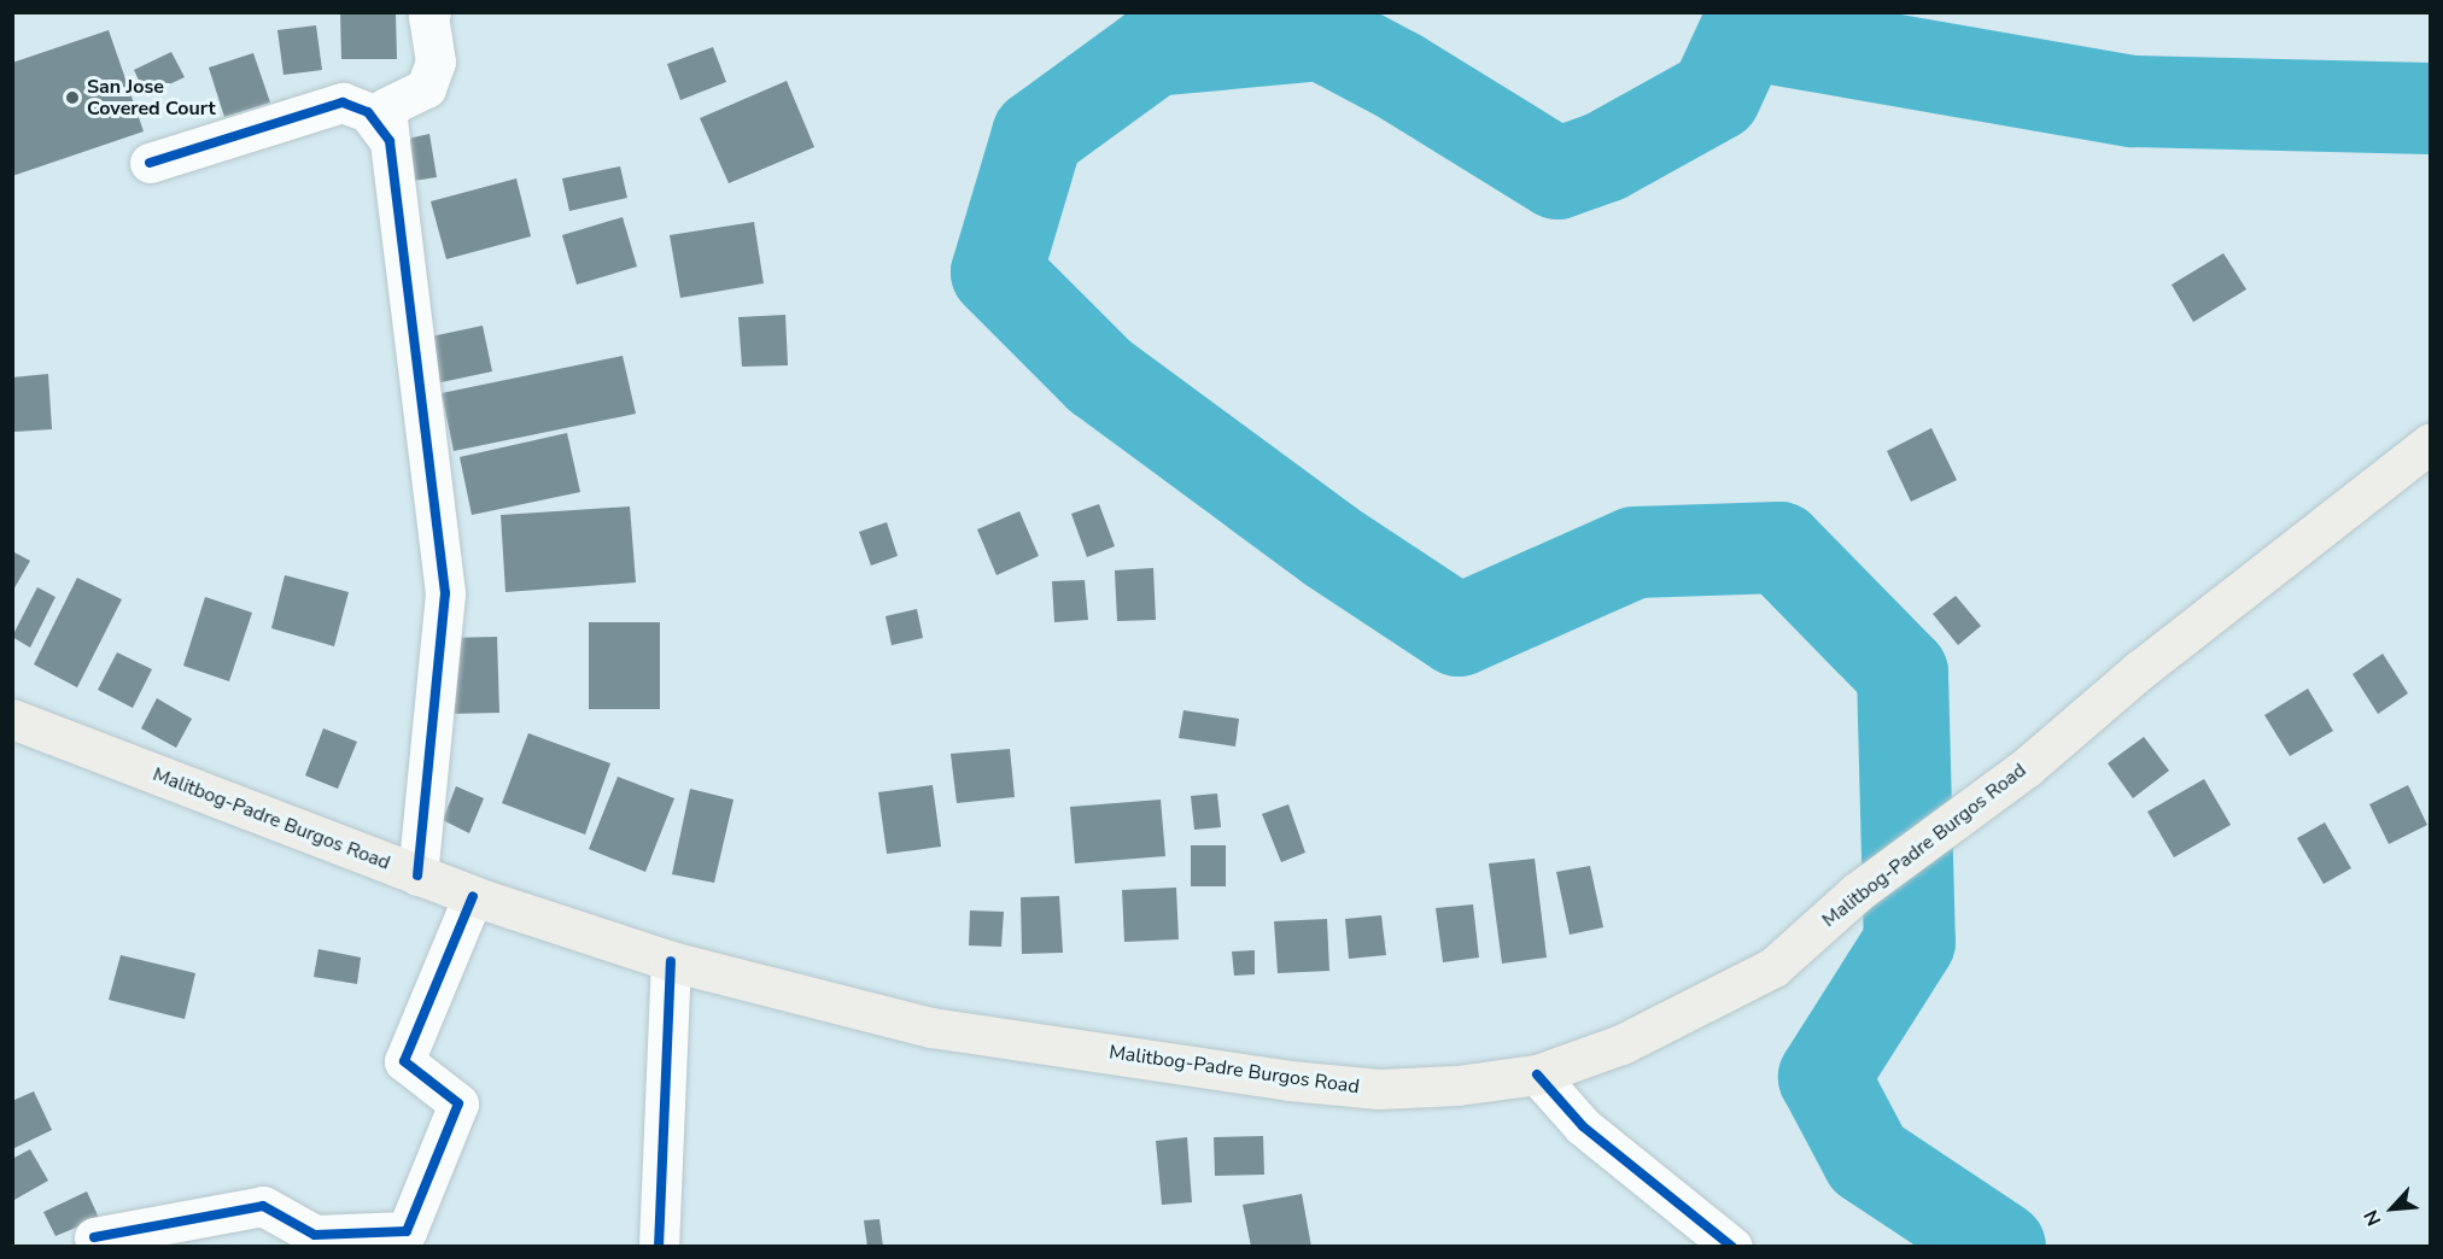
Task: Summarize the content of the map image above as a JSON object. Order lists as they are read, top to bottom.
{
  "streets": {
    "main road": ["Malitbog-Padre Burgos Road"]
  },
  "places": ["San Jose Covered Court"],
  "north": "bottom left"
}
